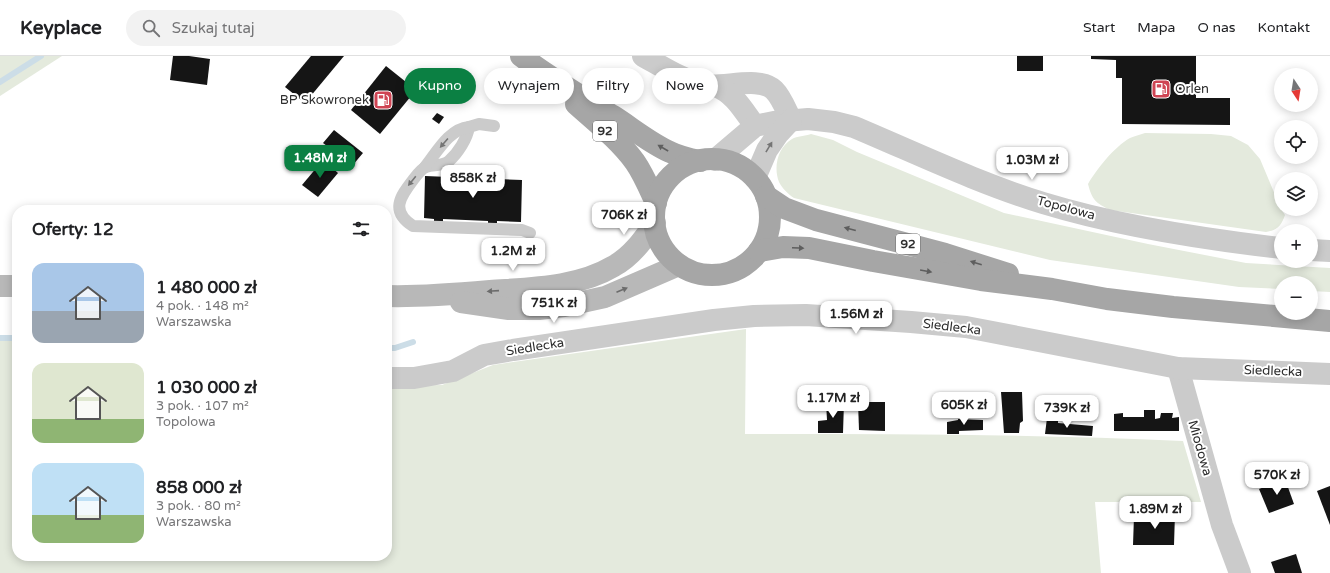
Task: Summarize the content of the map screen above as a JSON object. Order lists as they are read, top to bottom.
{
  "streets": {
    "main road": ["92"],
    "street": ["Topolowa", "Siedlecka", "Miodowa"]
  },
  "crossings": [
    ["Siedlecka", "Miodowa"]
  ],
  "places": {
    "fuel station": ["Orlen", "BP Skowronek"]
  },
  "north": "bottom",
  "page": {
    "header": "Keyplace",
    "search": "Szukaj tutaj",
    "nav": [
      "Start",
      "Mapa",
      "O nas",
      "Kontakt"
    ],
    "map_buttons": ["+", "−"],
    "chip": [
      "Kupno",
      "Wynajem",
      "Filtry",
      "Nowe"
    ],
    "price": [
      "1.48M zł",
      "1.03M zł",
      "858K zł",
      "706K zł",
      "1.2M zł",
      "751K zł",
      "1.56M zł",
      "1.17M zł",
      "605K zł",
      "739K zł",
      "570K zł",
      "1.89M zł"
    ],
    "heading": "Oferty: 12",
    "list": [
      {
        "name": "1 480 000 zł",
        "note": "4 pok. · 148 m² · Warszawska"
      },
      {
        "name": "1 030 000 zł",
        "note": "3 pok. · 107 m² · Topolowa"
      },
      {
        "name": "858 000 zł",
        "note": "3 pok. · 80 m² · Warszawska"
      }
    ]
  }
}
